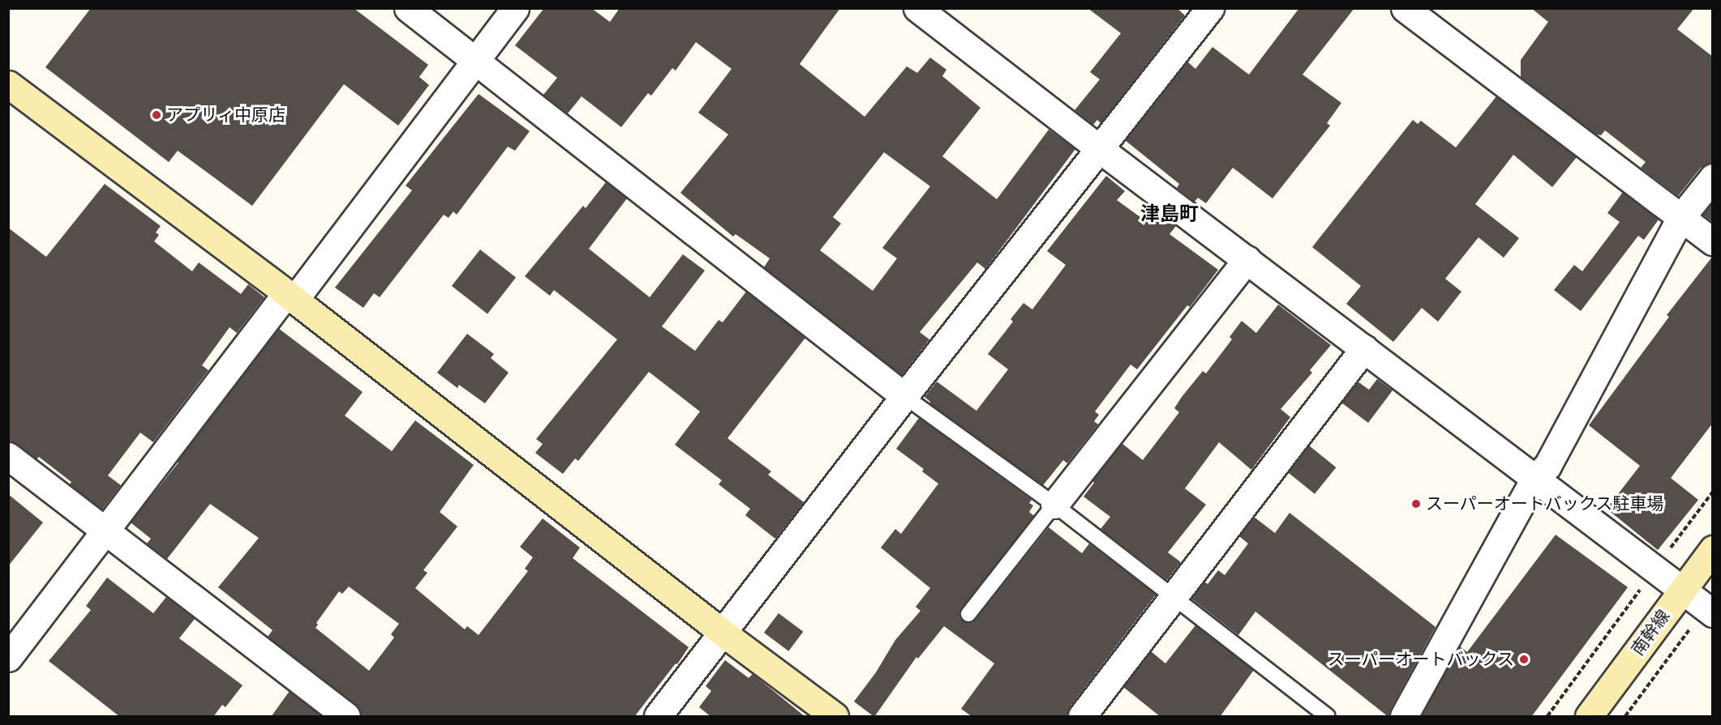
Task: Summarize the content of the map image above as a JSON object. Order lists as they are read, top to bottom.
{
  "streets": {
    "street": ["南幹線"]
  },
  "districts": ["津島町"],
  "places": ["アプリィ中原店", "スーパーオートバックス駐車場", "スーパーオートバックス"]
}
